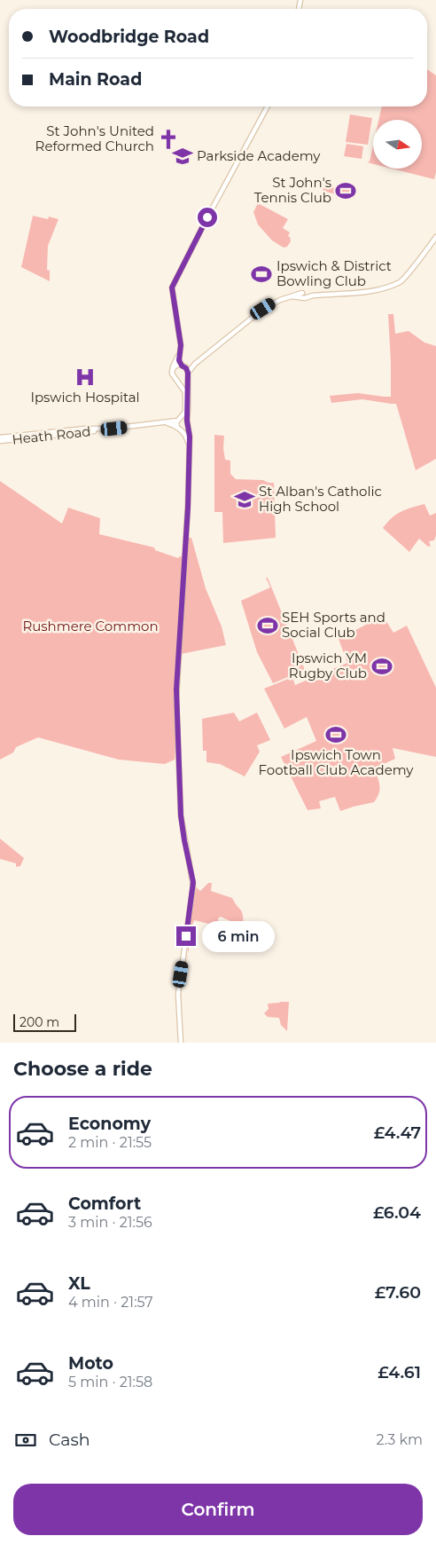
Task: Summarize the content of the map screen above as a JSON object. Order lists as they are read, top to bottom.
{
  "streets": {
    "main road": ["Heath Road"]
  },
  "parks": ["Rushmere Common"],
  "places": {
    "church": ["St John's United Reformed Church"],
    "school or university": ["Parkside Academy", "St Alban's Catholic High School"],
    "sports": [
      "St John's Tennis Club",
      "Ipswich & District Bowling Club",
      "SEH Sports and Social Club",
      "Ipswich YM Rugby Club",
      "Ipswich Town Football Club Academy"
    ],
    "hospital": ["Ipswich Hospital"]
  },
  "scale_bar": "200 m",
  "north": "right",
  "page": {
    "banner": ["Woodbridge Road", "Main Road"],
    "bubble": "6 min",
    "scale": "200 m",
    "heading": "Choose a ride",
    "list": [
      {
        "name": "Economy",
        "note": "2 min · 21:55",
        "value": "£4.47"
      },
      {
        "name": "Comfort",
        "note": "3 min · 21:56",
        "value": "£6.04"
      },
      {
        "name": "XL",
        "note": "4 min · 21:57",
        "value": "£7.60"
      },
      {
        "name": "Moto",
        "note": "5 min · 21:58",
        "value": "£4.61"
      }
    ],
    "pay": ["Cash", "2.3 km"],
    "buttons": "Confirm"
  }
}
